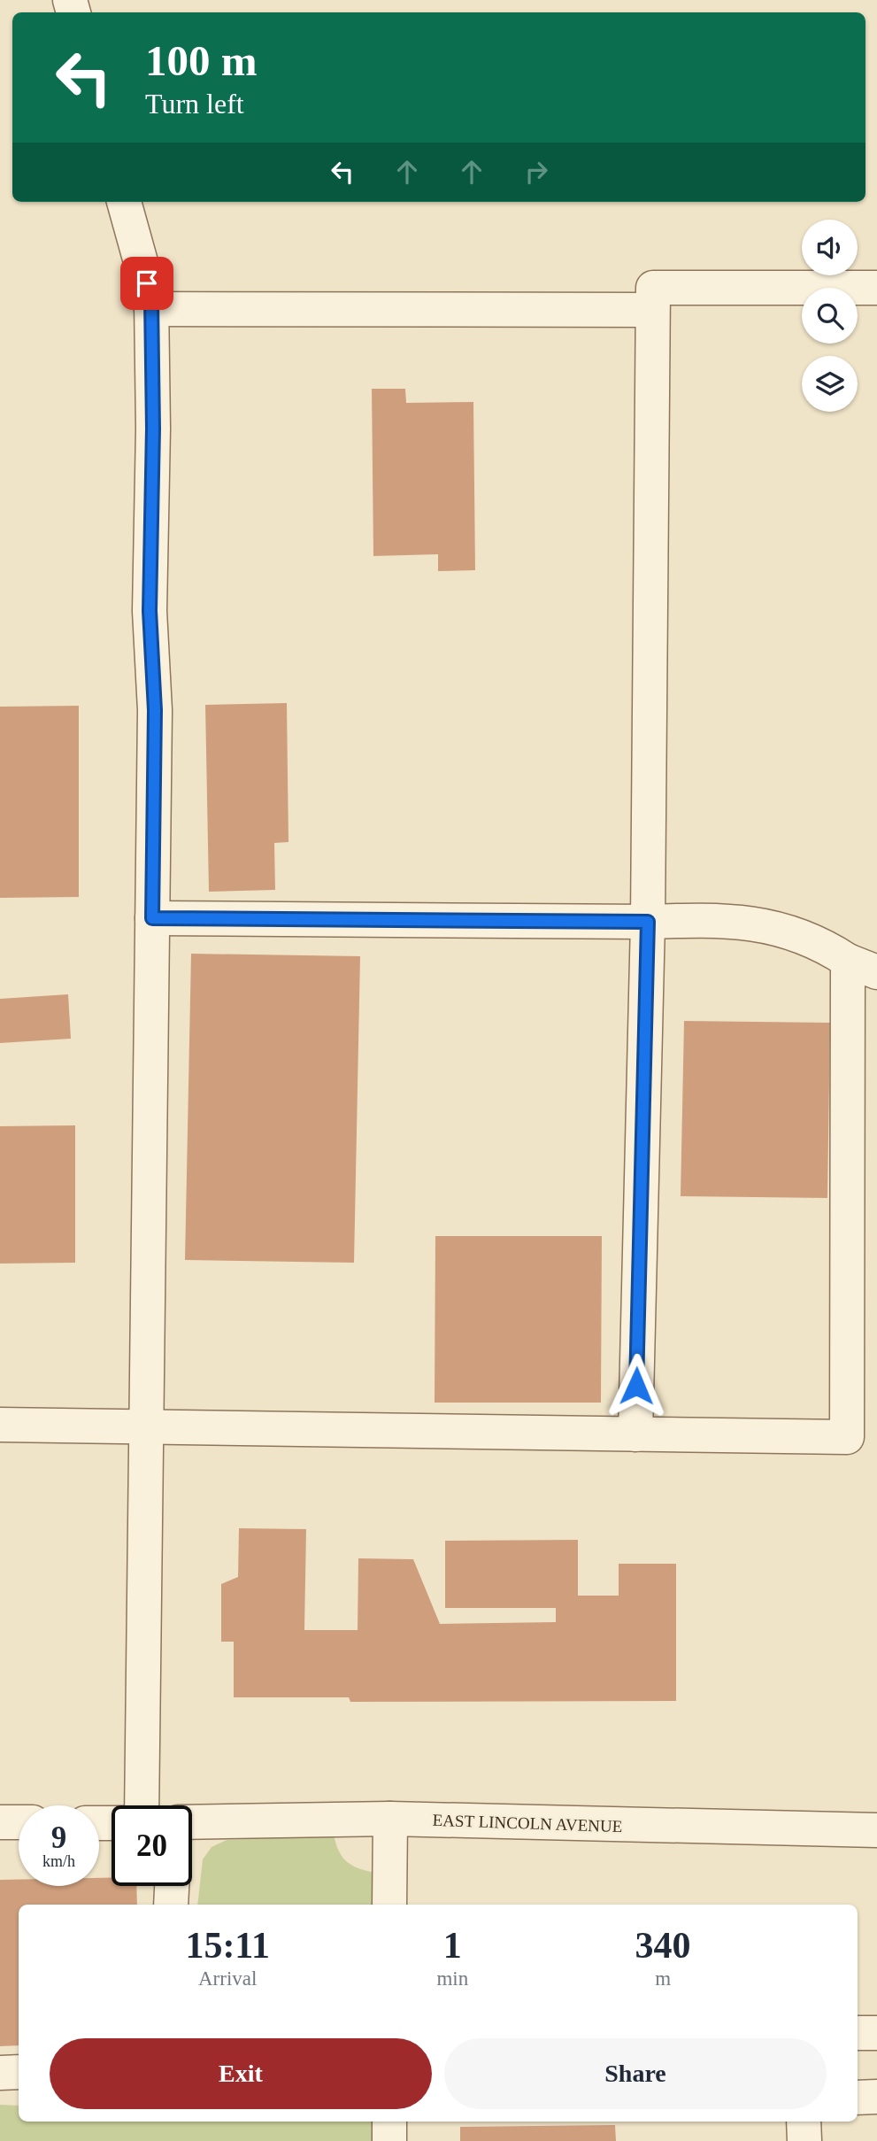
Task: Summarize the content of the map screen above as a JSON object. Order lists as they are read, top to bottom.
{
  "streets": {
    "lane": ["EAST LINCOLN AVENUE"]
  },
  "page": {
    "turn": ["100 m", "Turn left"],
    "speed": "9 km/h",
    "limit": "20",
    "eta": [
      "15:11",
      "Arrival",
      "1",
      "min",
      "340",
      "m"
    ],
    "buttons": ["Exit", "Share"]
  }
}
